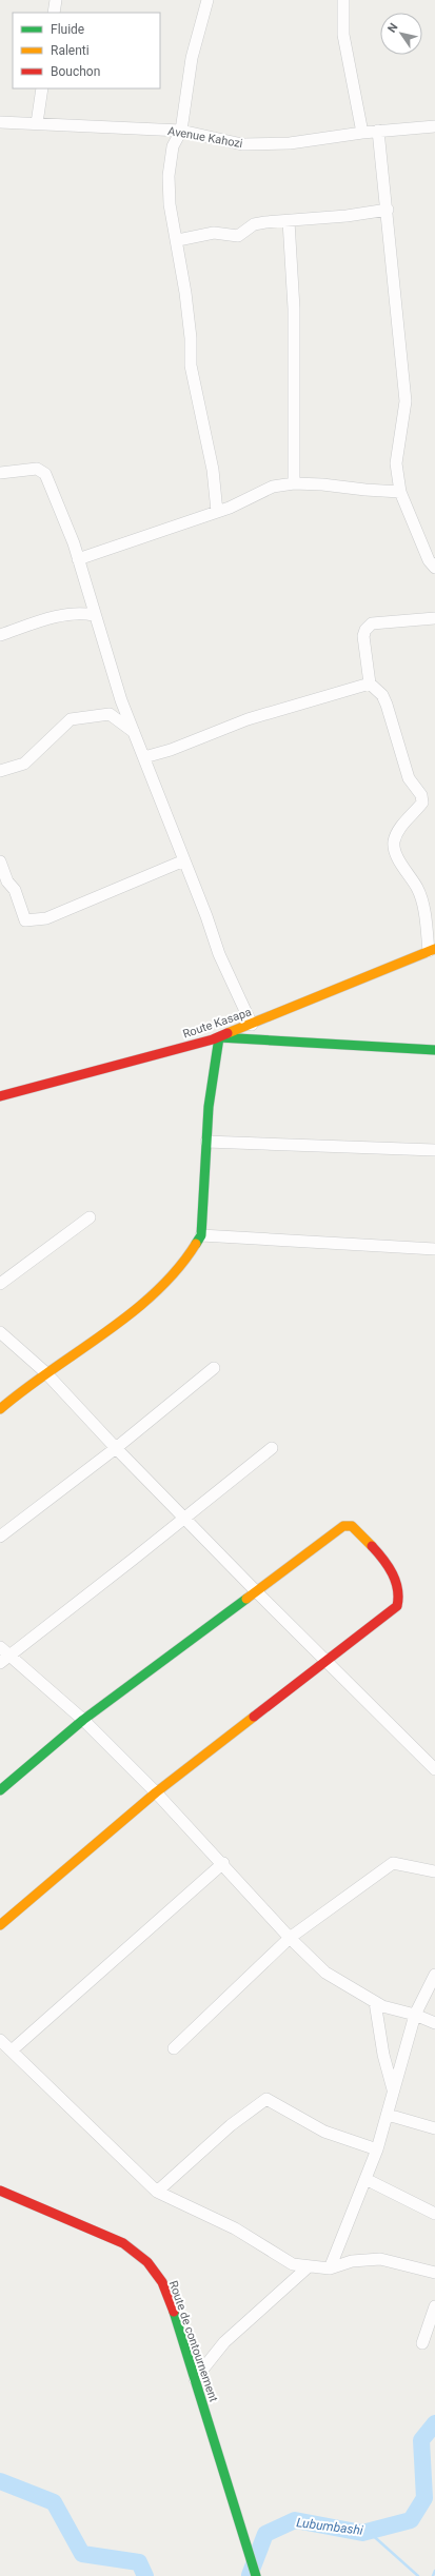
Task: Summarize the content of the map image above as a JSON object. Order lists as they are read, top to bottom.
{
  "streets": {
    "street": ["Avenue Kahozi", "Route Kasapa", "Route de contournement"]
  },
  "water": ["Lubumbashi"],
  "legend": ["Fluide", "Ralenti", "Bouchon"],
  "north": "top left"
}
